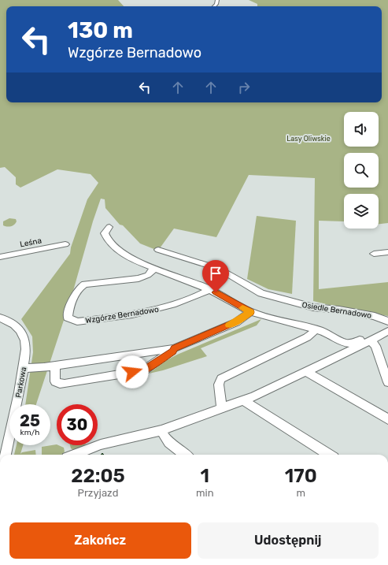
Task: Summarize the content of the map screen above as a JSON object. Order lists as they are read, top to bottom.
{
  "streets": {
    "street": [
      "Leśna",
      "Osiedle Bernadowo",
      "Wzgórze Bernadowo",
      "Parkowa"
    ]
  },
  "parks": ["Lasy Oliwskie"],
  "page": {
    "turn": ["130 m", "Wzgórze Bernadowo"],
    "speed": "25 km/h",
    "limit": "30",
    "eta": [
      "22:05",
      "Przyjazd",
      "1",
      "min",
      "170",
      "m"
    ],
    "buttons": ["Zakończ", "Udostępnij"]
  }
}
